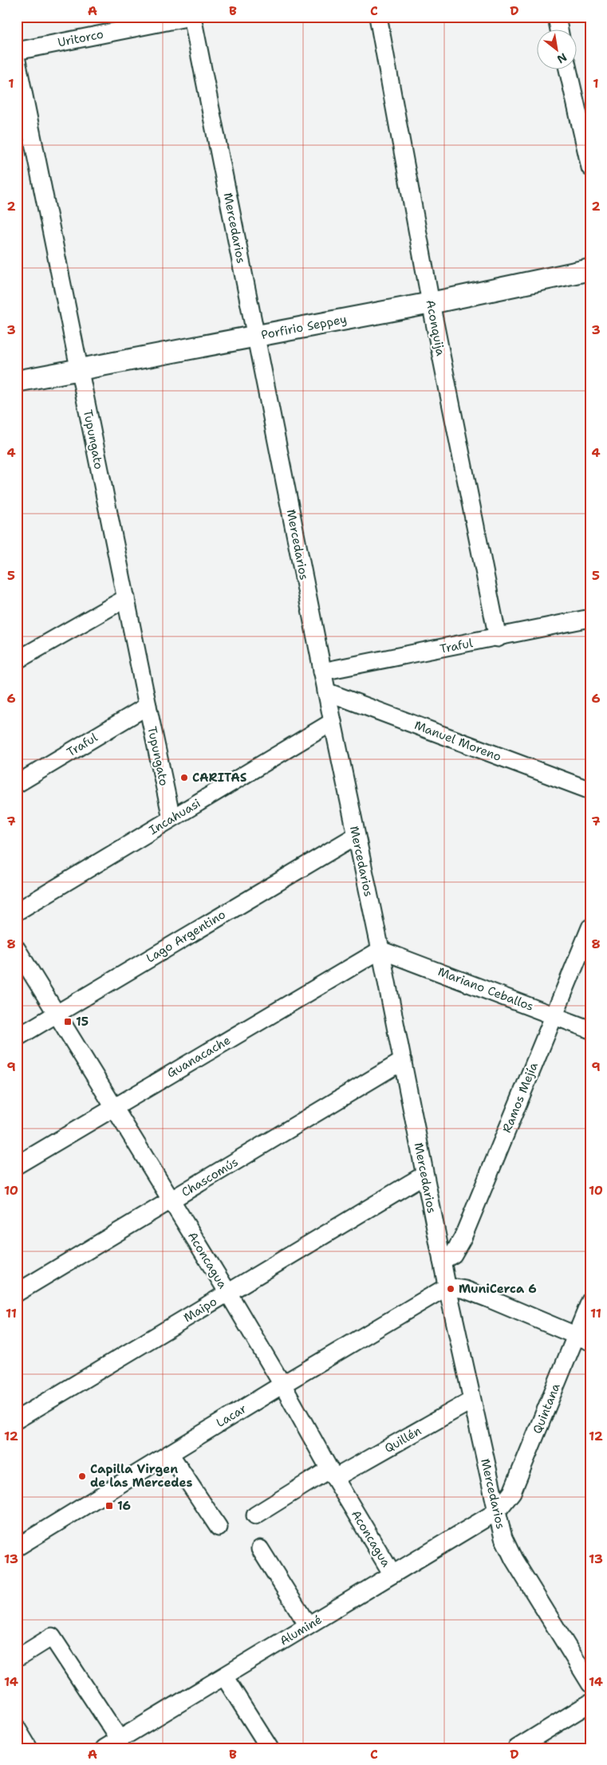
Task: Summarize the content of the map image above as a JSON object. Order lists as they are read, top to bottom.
{
  "streets": {
    "main road": ["Porfirio Seppey"],
    "street": [
      "Uritorco",
      "Mercedarios",
      "Aconquija",
      "Tupungato",
      "Traful",
      "Manuel Moreno",
      "Incahuasi",
      "Lago Argentino",
      "Mariano Ceballos",
      "Guanacache",
      "Ramos Mejía",
      "Chascomús",
      "Aconcagua",
      "Maipo",
      "Quintana",
      "Lacar",
      "Quillén",
      "Aluminé"
    ]
  },
  "crossings": [
    ["Uritorco", "Mercedarios"],
    ["Mercedarios", "Porfirio Seppey"],
    ["Mercedarios", "Traful"],
    ["Mercedarios", "Manuel Moreno"],
    ["Mercedarios", "Incahuasi"],
    ["Mercedarios", "Lago Argentino"],
    ["Mercedarios", "Mariano Ceballos"],
    ["Mercedarios", "Guanacache"],
    ["Mercedarios", "Ramos Mejía"],
    ["Mercedarios", "Chascomús"],
    ["Mercedarios", "Maipo"],
    ["Mercedarios", "Quintana"],
    ["Mercedarios", "Lacar"],
    ["Mercedarios", "Quillén"],
    ["Mercedarios", "Aluminé"],
    ["Porfirio Seppey", "Aconquija"],
    ["Porfirio Seppey", "Tupungato"],
    ["Aconquija", "Traful"],
    ["Tupungato", "Traful"],
    ["Tupungato", "Incahuasi"],
    ["Lago Argentino", "Aconcagua"],
    ["Mariano Ceballos", "Guanacache"],
    ["Mariano Ceballos", "Ramos Mejía"],
    ["Guanacache", "Aconcagua"],
    ["Chascomús", "Aconcagua"],
    ["Aconcagua", "Maipo"],
    ["Aconcagua", "Lacar"],
    ["Aconcagua", "Quillén"],
    ["Aconcagua", "Aluminé"],
    ["Quintana", "Aluminé"]
  ],
  "places": {
    "other": ["CARITAS", "MuniCerca 6", "Capilla Virgen de las Mercedes"],
    "transit": ["15", "16"]
  },
  "north": "bottom right",
  "grid": {
    "columns": [
      "A",
      "B",
      "C",
      "D"
    ],
    "rows": [
      "1",
      "2",
      "3",
      "4",
      "5",
      "6",
      "7",
      "8",
      "9",
      "10",
      "11",
      "12",
      "13",
      "14"
    ]
  }
}
